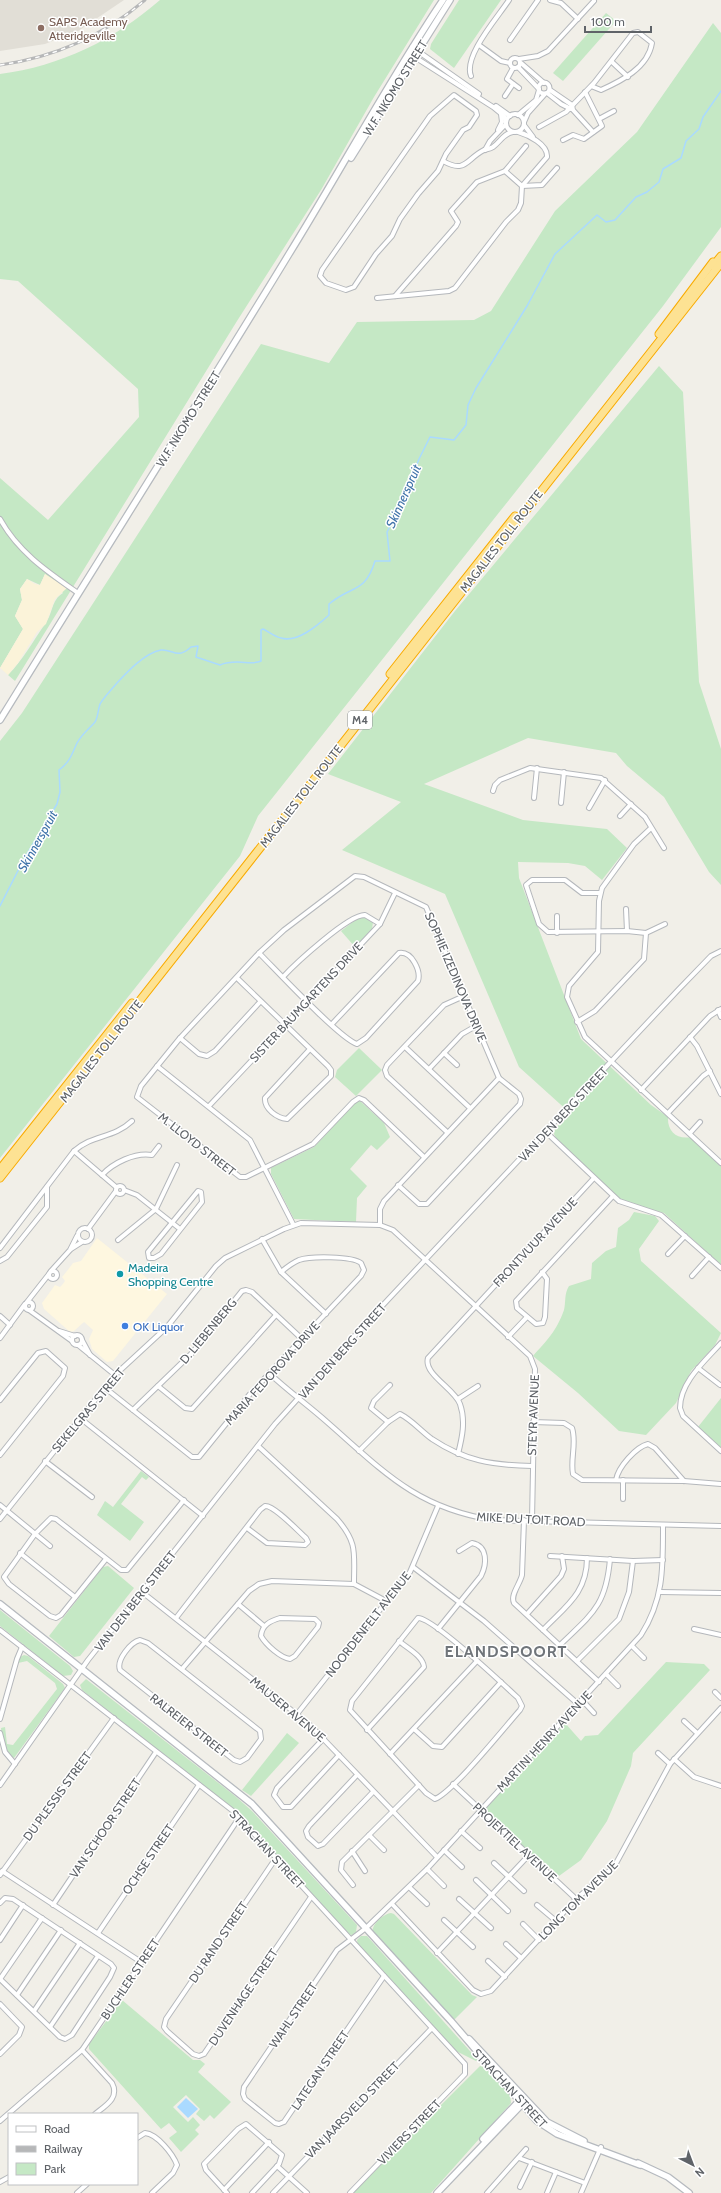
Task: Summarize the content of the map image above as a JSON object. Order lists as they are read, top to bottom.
{
  "streets": {
    "highway": ["MAGALIES TOLL ROUTE", "M4"],
    "main road": ["W.F. NKOMO STREET", "STRACHAN STREET"],
    "street": [
      "SOPHIE IZEDINOVA DRIVE",
      "SISTER BAUMGARTENS DRIVE",
      "VAN DEN BERG STREET",
      "M. LLOYD STREET",
      "FRONTVUUR AVENUE",
      "D. LIEBENBERG",
      "MARIA FEDOROVA DRIVE",
      "SEKELGRAS STREET",
      "STEYR AVENUE",
      "MIKE DU TOIT ROAD",
      "NOORDENFELT AVENUE",
      "MAUSER AVENUE",
      "RALREIER STREET",
      "MARTINI HENRY AVENUE",
      "DU PLESSIS STREET",
      "VAN SCHOOR STREET",
      "PROJEKTIEL AVENUE",
      "OCHSE STREET",
      "LONG TOM AVENUE",
      "DU RAND STREET",
      "BUCHLER STREET",
      "DUVENHAGE STREET",
      "WAHL STREET",
      "LATEGAN STREET",
      "VAN JAARSVELD STREET",
      "VIVIERS STREET"
    ]
  },
  "crossings": [
    ["SOPHIE IZEDINOVA DRIVE", "SISTER BAUMGARTENS DRIVE"],
    ["SOPHIE IZEDINOVA DRIVE", "M. LLOYD STREET"],
    ["VAN DEN BERG STREET", "SEKELGRAS STREET"],
    ["VAN DEN BERG STREET", "STEYR AVENUE"],
    ["VAN DEN BERG STREET", "MIKE DU TOIT ROAD"],
    ["VAN DEN BERG STREET", "MAUSER AVENUE"],
    ["VAN DEN BERG STREET", "STRACHAN STREET"],
    ["FRONTVUUR AVENUE", "STEYR AVENUE"],
    ["D. LIEBENBERG", "MARIA FEDOROVA DRIVE"],
    ["MARIA FEDOROVA DRIVE", "SEKELGRAS STREET"],
    ["MARIA FEDOROVA DRIVE", "MIKE DU TOIT ROAD"],
    ["SEKELGRAS STREET", "STEYR AVENUE"],
    ["STEYR AVENUE", "MIKE DU TOIT ROAD"],
    ["MIKE DU TOIT ROAD", "NOORDENFELT AVENUE"],
    ["MIKE DU TOIT ROAD", "MARTINI HENRY AVENUE"],
    ["NOORDENFELT AVENUE", "MAUSER AVENUE"],
    ["MAUSER AVENUE", "MARTINI HENRY AVENUE"],
    ["MARTINI HENRY AVENUE", "PROJEKTIEL AVENUE"],
    ["MARTINI HENRY AVENUE", "STRACHAN STREET"],
    ["MARTINI HENRY AVENUE", "WAHL STREET"],
    ["DU PLESSIS STREET", "STRACHAN STREET"],
    ["VAN SCHOOR STREET", "STRACHAN STREET"],
    ["PROJEKTIEL AVENUE", "LONG TOM AVENUE"],
    ["STRACHAN STREET", "OCHSE STREET"],
    ["STRACHAN STREET", "DU RAND STREET"],
    ["STRACHAN STREET", "BUCHLER STREET"],
    ["STRACHAN STREET", "DUVENHAGE STREET"],
    ["STRACHAN STREET", "WAHL STREET"],
    ["STRACHAN STREET", "LATEGAN STREET"],
    ["STRACHAN STREET", "VAN JAARSVELD STREET"],
    ["STRACHAN STREET", "VIVIERS STREET"],
    ["DU RAND STREET", "DUVENHAGE STREET"],
    ["WAHL STREET", "LATEGAN STREET"]
  ],
  "districts": ["ELANDSPOORT"],
  "water": ["Skinnerspruit"],
  "places": ["SAPS Academy Atteridgeville", "Madeira Shopping Centre", "OK Liquor"],
  "legend": ["Road", "Railway", "Park"],
  "scale_bar": "100 m",
  "north": "bottom right"
}
